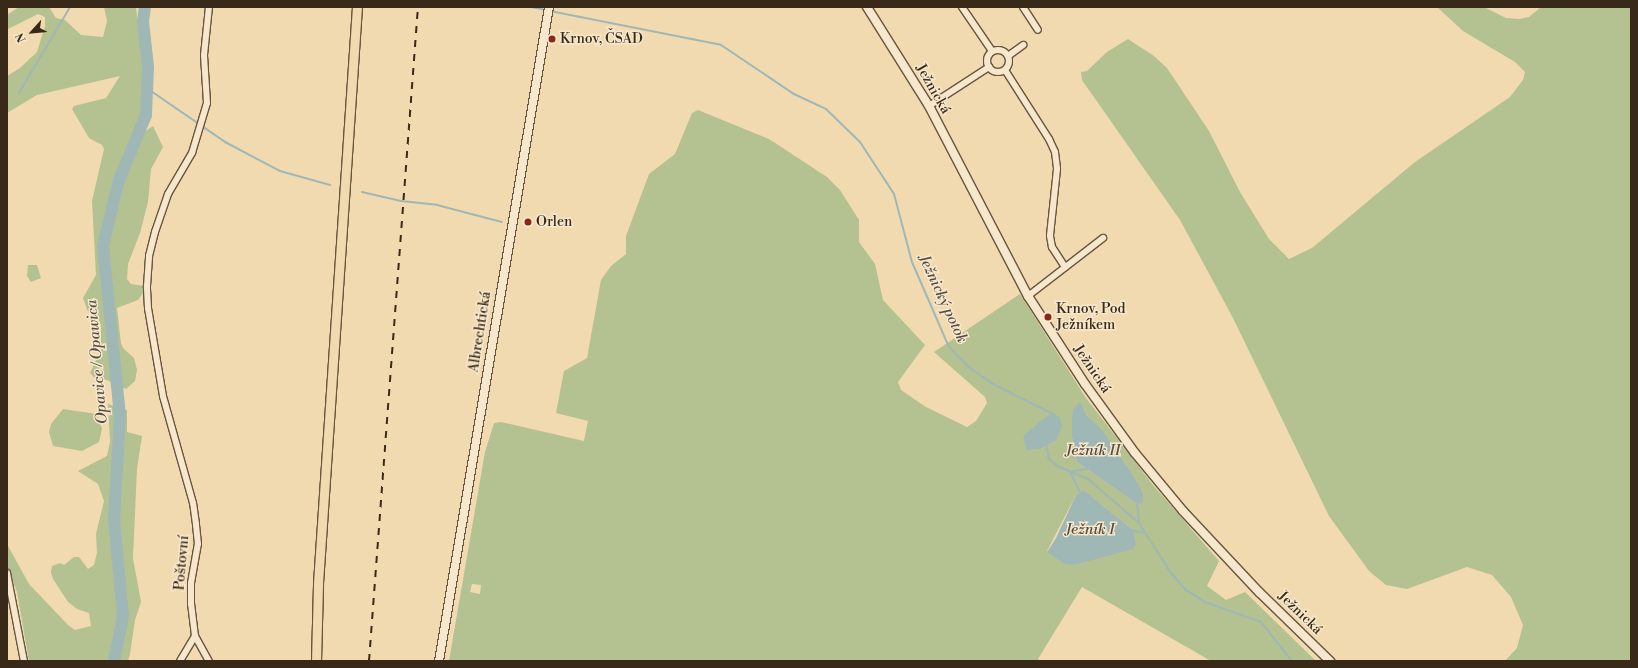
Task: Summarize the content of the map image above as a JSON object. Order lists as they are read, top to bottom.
{
  "streets": {
    "street": ["Ježnická", "Albrechtická", "Poštovní"]
  },
  "water": [
    "Ježnický potok",
    "Opavice / Opawica",
    "Ježník II",
    "Ježník I"
  ],
  "places": ["Krnov, ČSAD", "Orlen", "Krnov, Pod Ježníkem"],
  "north": "bottom left"
}
